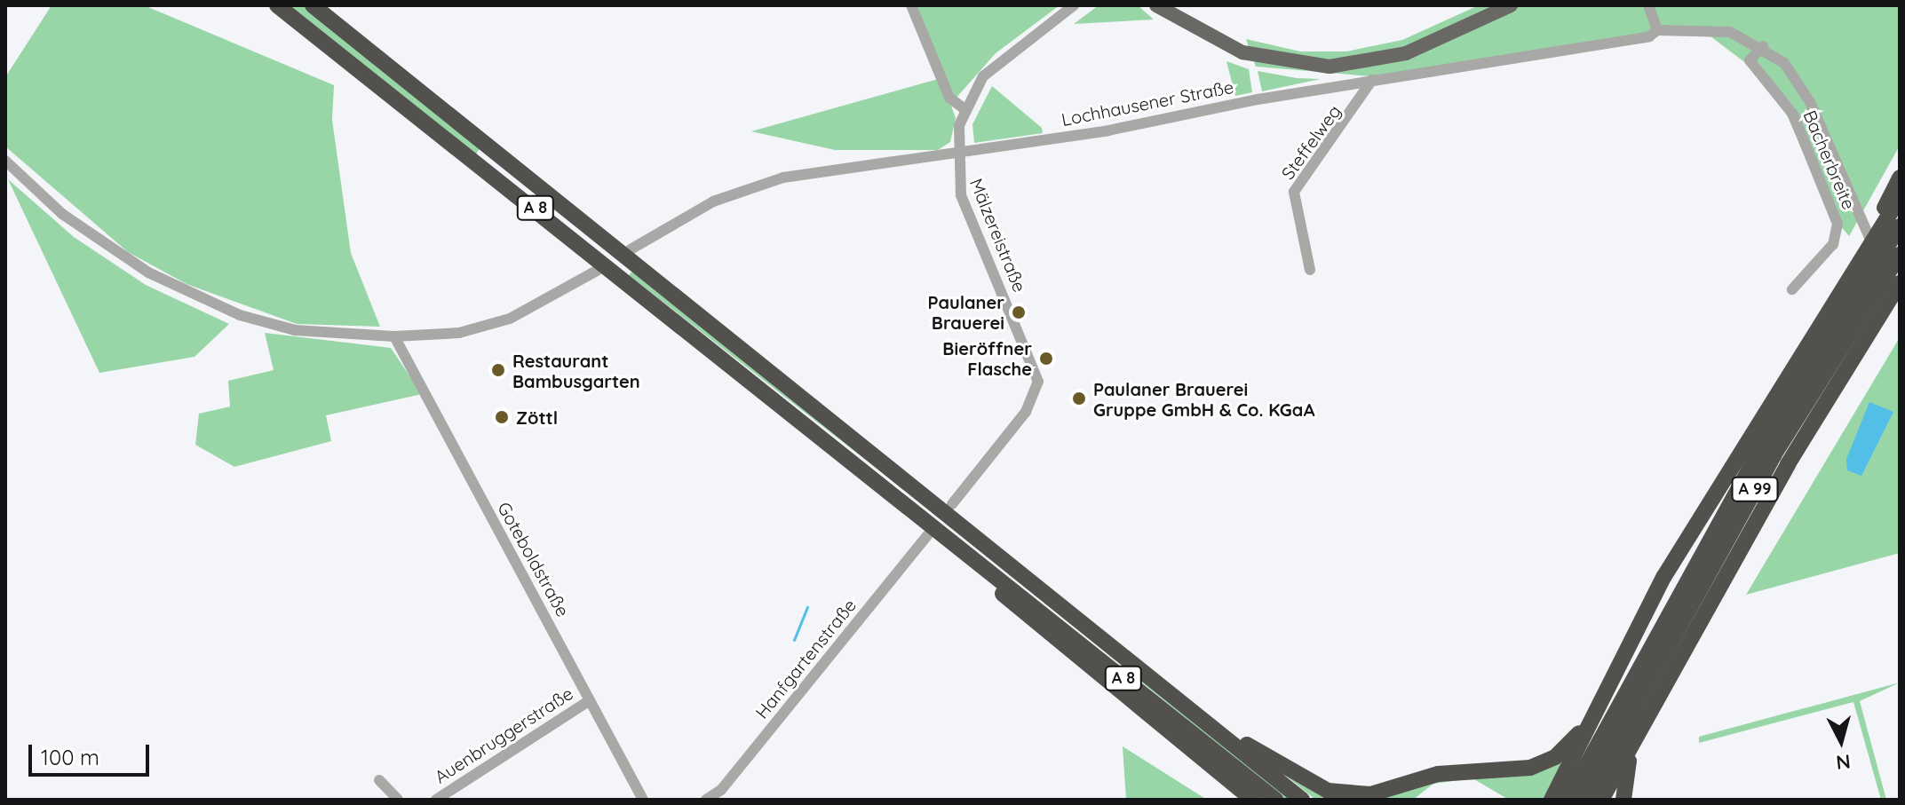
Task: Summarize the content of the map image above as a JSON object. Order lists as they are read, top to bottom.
{
  "streets": {
    "highway": ["A 8", "A 99"],
    "street": [
      "Lochhausener Straße",
      "Steffelweg",
      "Bacherbreite",
      "Mälzereistraße",
      "Goteboldstraße",
      "Hanfgartenstraße",
      "Auenbruggerstraße"
    ]
  },
  "crossings": [
    ["Lochhausener Straße", "Steffelweg"],
    ["Lochhausener Straße", "Bacherbreite"],
    ["Lochhausener Straße", "Mälzereistraße"],
    ["Goteboldstraße", "Auenbruggerstraße"]
  ],
  "places": [
    "Paulaner Brauerei",
    "Bieröffner Flasche",
    "Restaurant Bambusgarten",
    "Paulaner Brauerei Gruppe GmbH & Co. KGaA",
    "Zöttl"
  ],
  "scale_bar": "100 m",
  "north": "bottom"
}
